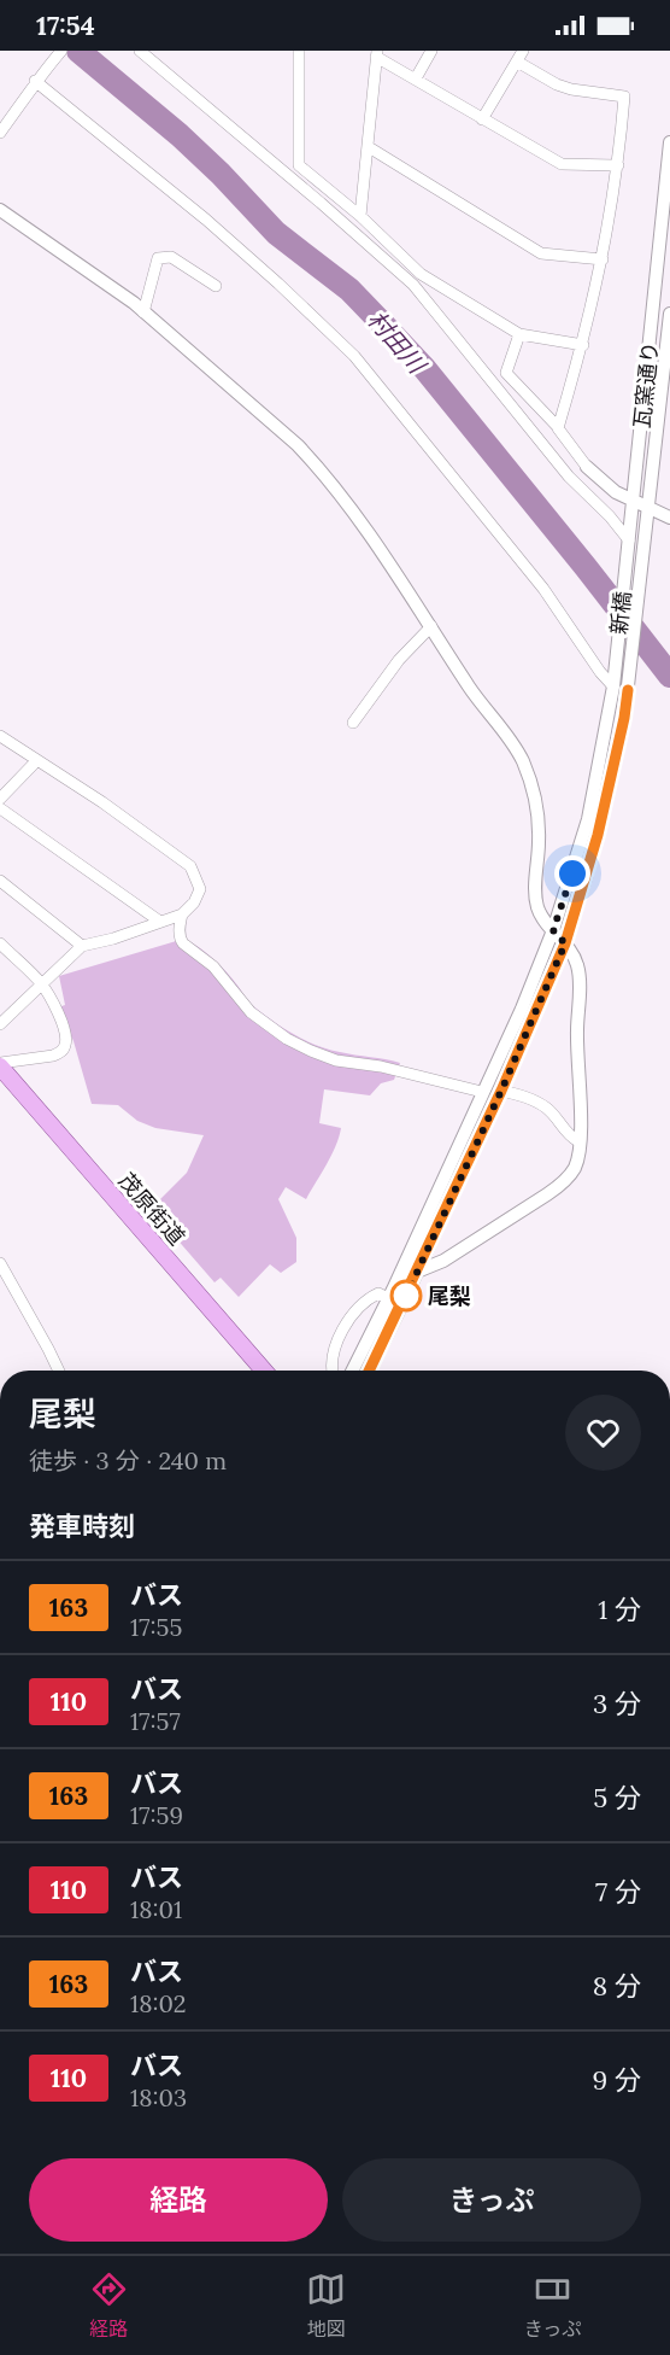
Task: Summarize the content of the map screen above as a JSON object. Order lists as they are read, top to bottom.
{
  "streets": {
    "main road": ["茂原街道"],
    "street": ["瓦窯通り", "新橋"]
  },
  "crossings": [
    ["瓦窯通り", "新橋"]
  ],
  "water": ["村田川"],
  "places": ["尾梨"],
  "lines": ["bus line 163"],
  "page": {
    "status": "17:54",
    "heading": [
      ["尾梨", "徒歩 · 3 分 · 240 m"],
      "発車時刻"
    ],
    "list": [
      {
        "mark": "163",
        "name": "バス",
        "note": "17:55",
        "value": "1 分"
      },
      {
        "mark": "110",
        "name": "バス",
        "note": "17:57",
        "value": "3 分"
      },
      {
        "mark": "163",
        "name": "バス",
        "note": "17:59",
        "value": "5 分"
      },
      {
        "mark": "110",
        "name": "バス",
        "note": "18:01",
        "value": "7 分"
      },
      {
        "mark": "163",
        "name": "バス",
        "note": "18:02",
        "value": "8 分"
      },
      {
        "mark": "110",
        "name": "バス",
        "note": "18:03",
        "value": "9 分"
      }
    ],
    "buttons": ["経路", "きっぷ"],
    "tabs": ["経路", "地図", "きっぷ"]
  }
}
